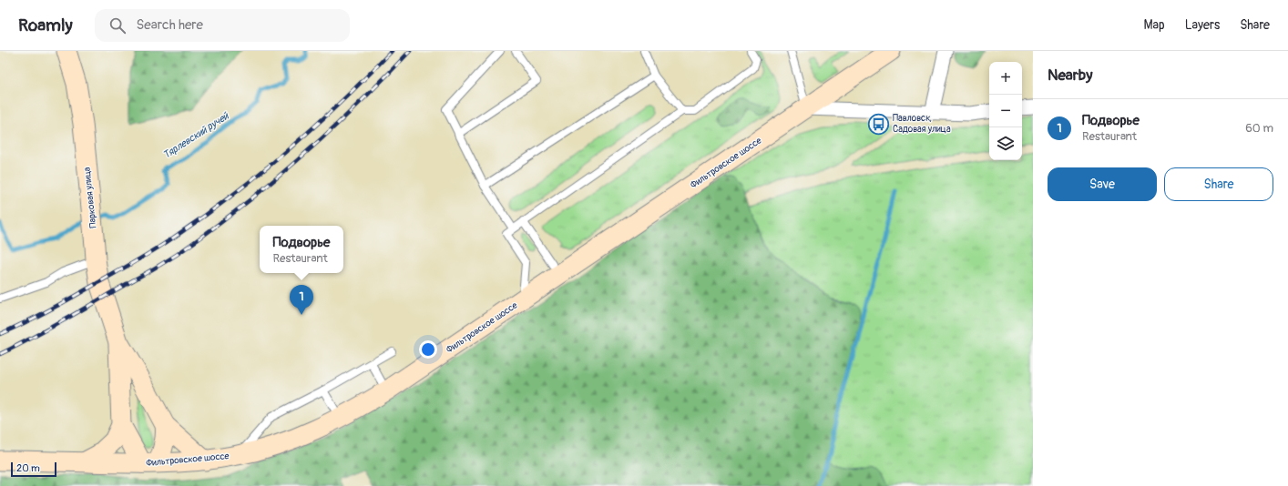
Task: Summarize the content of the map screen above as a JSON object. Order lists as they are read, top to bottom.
{
  "streets": {
    "main road": ["Фильтровское шоссе", "Парковая улица"]
  },
  "crossings": [
    ["Фильтровское шоссе", "Парковая улица"]
  ],
  "water": ["Тярлевский ручей"],
  "places": {
    "bus stop": ["Павловск, Садовая улица"]
  },
  "scale_bar": "20 m",
  "page": {
    "header": "Roamly",
    "search": "Search here",
    "nav": ["Map", "Layers", "Share"],
    "heading": "Nearby",
    "map_buttons": ["+", "−"],
    "list": [
      {
        "mark": "1",
        "name": "Подворье",
        "note": "Restaurant",
        "value": "60 m"
      }
    ],
    "buttons": ["Save", "Share"],
    "popup": ["Подворье", "Restaurant"],
    "pins": "1",
    "scale": "20 m"
  }
}
